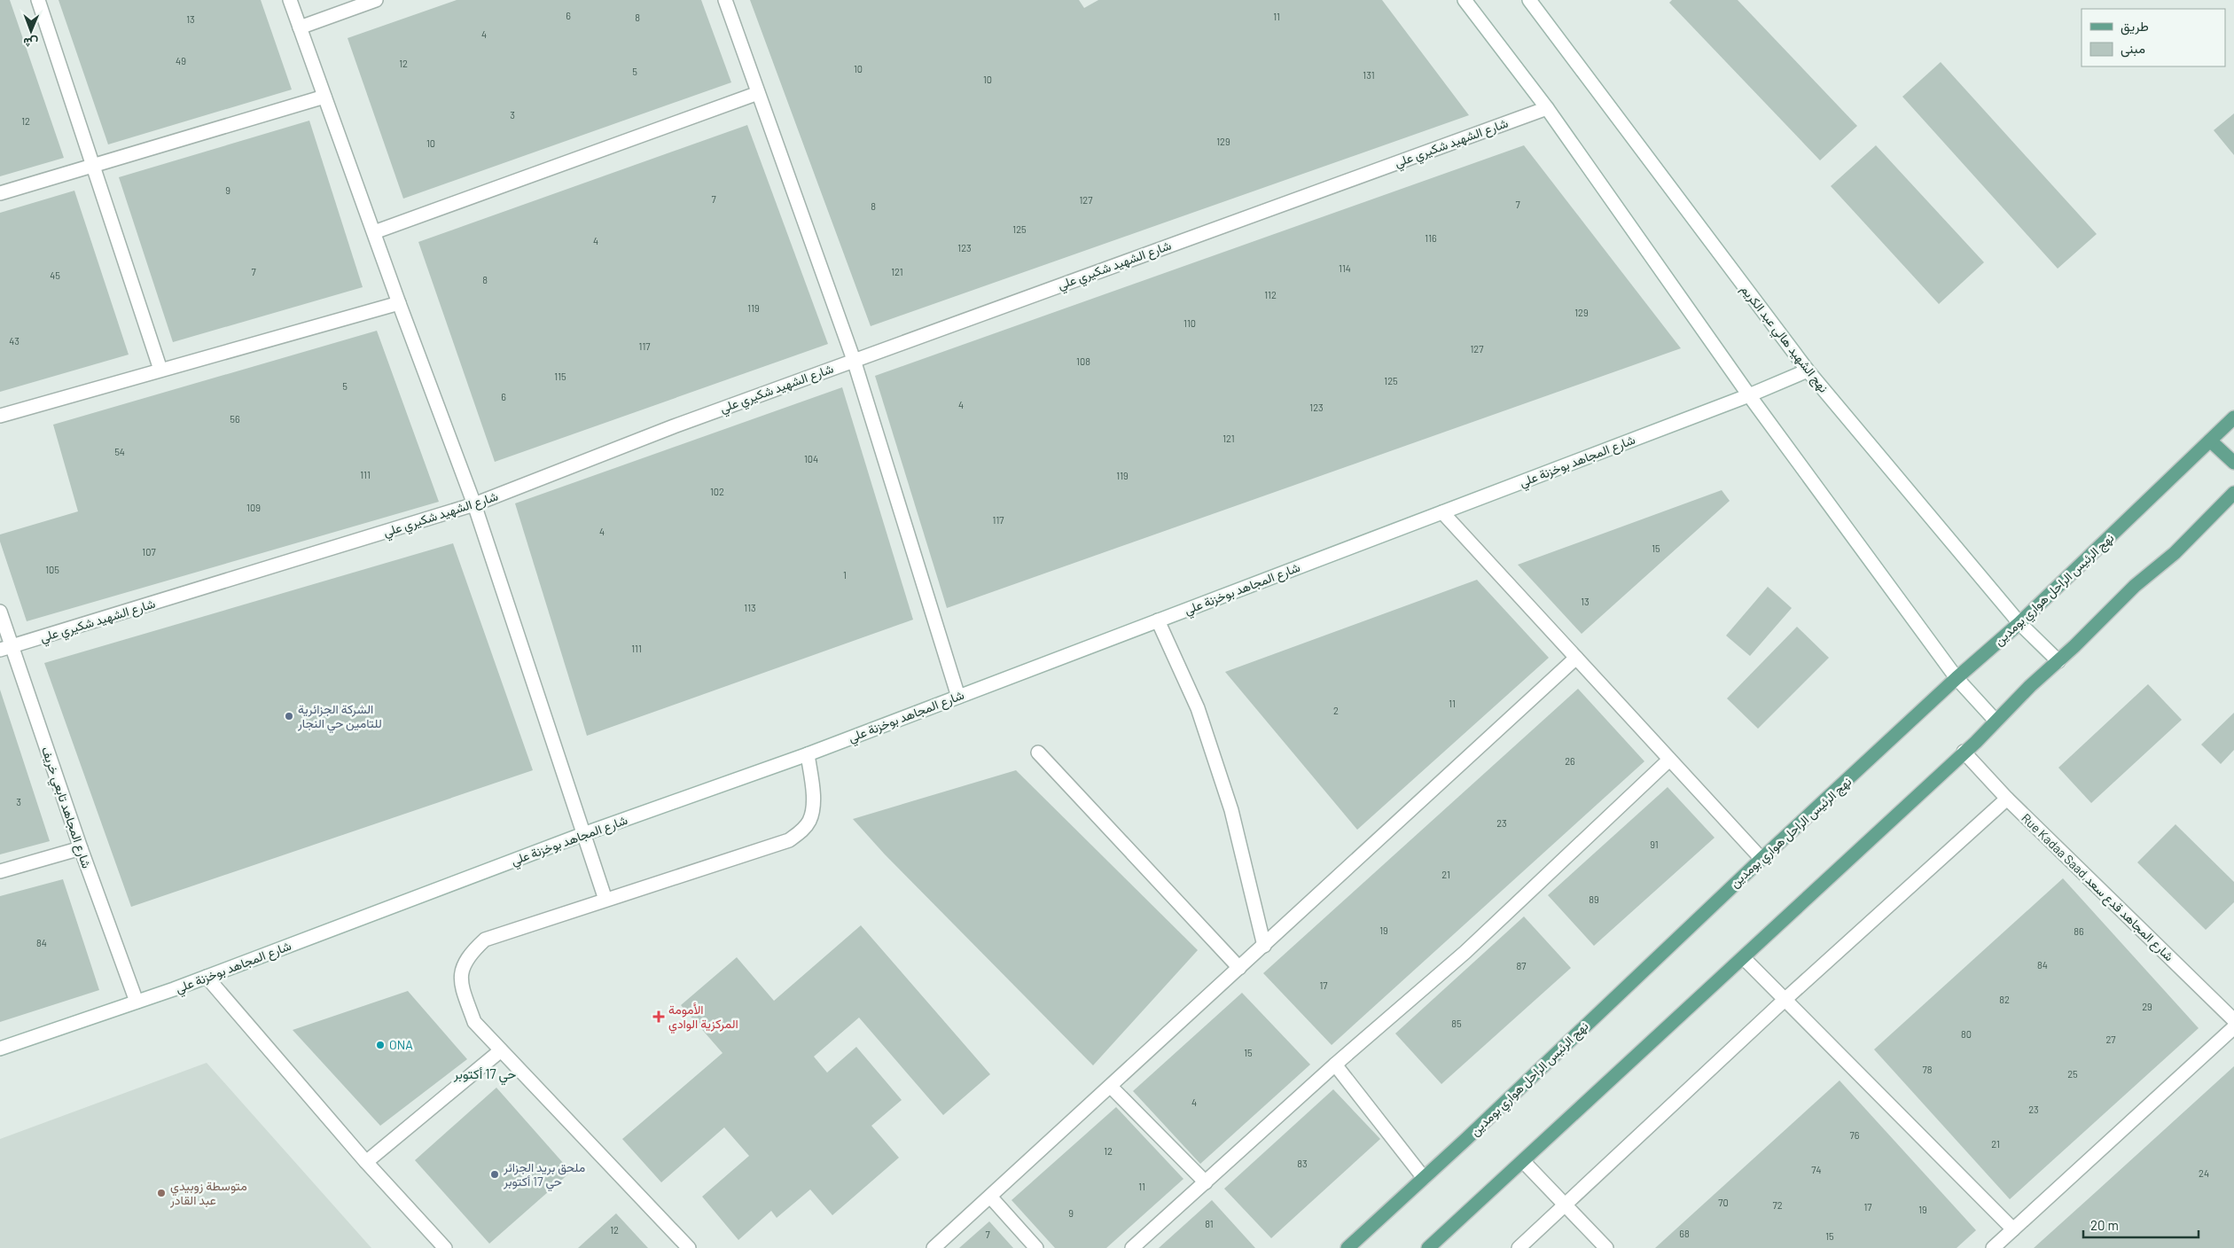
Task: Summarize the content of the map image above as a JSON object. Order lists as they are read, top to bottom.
{
  "streets": {
    "main road": ["نهج الرئيس الراحل هواري بومدين"],
    "street": [
      "شارع الشهيد شكيري علي",
      "نهج الشهيد هالي عبد الكريم",
      "شارع المجاهد بوخزنة علي",
      "شارع المجاهد تابعي خريف",
      "Rue Kadaa Saad,شارع المجاهد قدع سعد"
    ]
  },
  "crossings": [
    ["شارع الشهيد شكيري علي", "شارع المجاهد تابعي خريف"],
    ["نهج الشهيد هالي عبد الكريم", "شارع المجاهد بوخزنة علي"],
    ["نهج الشهيد هالي عبد الكريم", "نهج الرئيس الراحل هواري بومدين"],
    ["شارع المجاهد بوخزنة علي", "شارع المجاهد تابعي خريف"]
  ],
  "districts": ["حي 17 أكتوبر"],
  "places": {
    "other": [
      "الشركة الجزائرية للتامين حي النجار",
      "ONA",
      "ملحق بريد الجزائر حي 17 أكتوبر",
      "متوسطة زوبيدي عبد القادر"
    ],
    "health": ["الأمومة المركزية الوادي"]
  },
  "house_numbers": [
    "6",
    "11",
    "8",
    "13",
    "4",
    "49",
    "12",
    "10",
    "5",
    "131",
    "10",
    "3",
    "12",
    "129",
    "10",
    "9",
    "7",
    "127",
    "7",
    "8",
    "125",
    "116",
    "4",
    "123",
    "114",
    "7",
    "121",
    "45",
    "8",
    "112",
    "119",
    "129",
    "110",
    "43",
    "117",
    "127",
    "108",
    "115",
    "125",
    "5",
    "6",
    "4",
    "123",
    "56",
    "121",
    "54",
    "104",
    "111",
    "119",
    "102",
    "109",
    "117",
    "4",
    "15",
    "107",
    "105",
    "1",
    "13",
    "113",
    "111",
    "11",
    "2",
    "26",
    "3",
    "23",
    "91",
    "21",
    "89",
    "19",
    "86",
    "84",
    "84",
    "87",
    "17",
    "82",
    "29",
    "85",
    "80",
    "27",
    "15",
    "78",
    "25",
    "4",
    "23",
    "76",
    "21",
    "12",
    "83",
    "74",
    "24",
    "11",
    "70",
    "72",
    "17",
    "19",
    "9",
    "81",
    "12",
    "68",
    "7",
    "15"
  ],
  "legend": ["طريق", "مبنى"],
  "scale_bar": "20 m",
  "north": "bottom"
}
